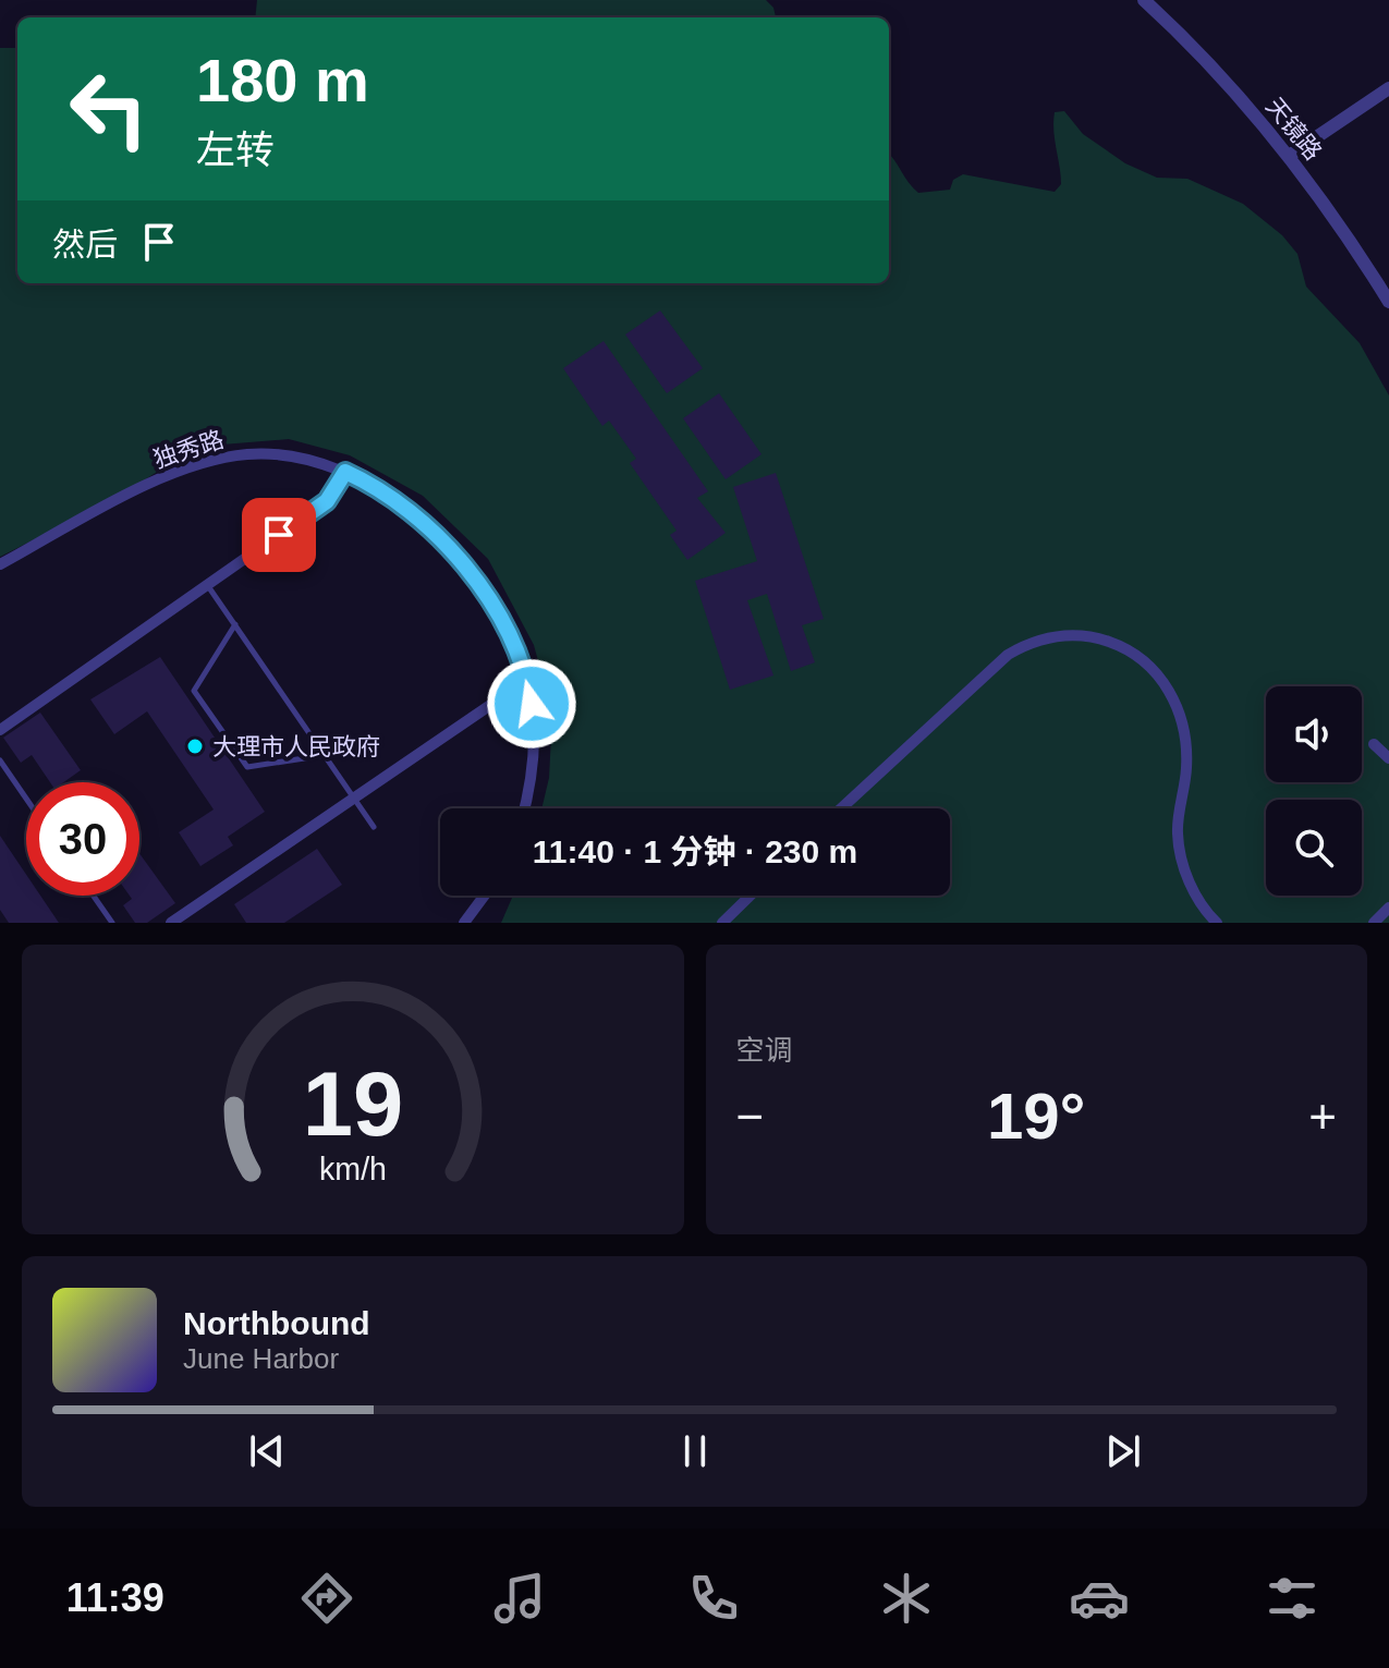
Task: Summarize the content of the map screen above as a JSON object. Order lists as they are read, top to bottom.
{
  "streets": {
    "street": ["天镜路", "独秀路"]
  },
  "places": ["大理市人民政府"],
  "page": {
    "turn": ["180 m", "左转"],
    "then": "然后",
    "limit": "30",
    "trip": "11:40 · 1 分钟 · 230 m",
    "tile": "空调",
    "heat": ["−", "19°", "+"],
    "song": ["Northbound", "June Harbor"],
    "tabs": "11:39",
    "gauge": ["19", "km/h"]
  }
}
